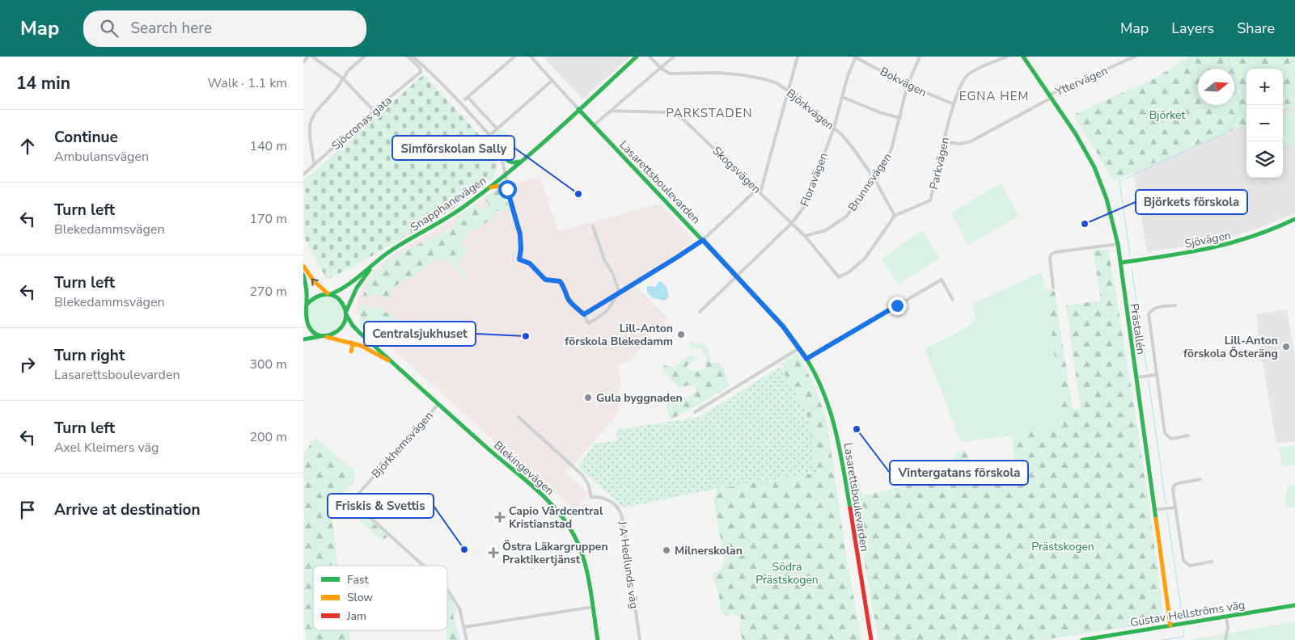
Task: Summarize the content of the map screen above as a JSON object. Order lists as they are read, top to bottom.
{
  "streets": {
    "street": [
      "Yttervägen",
      "Bokvägen",
      "Björkvägen",
      "Sjöcronas gata",
      "Parkvägen",
      "Skogsvägen",
      "Floravägen",
      "Lasarettsboulevarden",
      "Brunnsvägen",
      "Snapphanevägen",
      "Sjövägen",
      "Prästallén",
      "Björkhemsvägen",
      "Blekingevägen",
      "J A Hedlunds väg",
      "Gustav Hellströms väg"
    ]
  },
  "crossings": [
    ["Yttervägen", "Parkvägen"],
    ["Yttervägen", "Prästallén"],
    ["Bokvägen", "Parkvägen"],
    ["Bokvägen", "Floravägen"],
    ["Bokvägen", "Brunnsvägen"],
    ["Björkvägen", "Parkvägen"],
    ["Björkvägen", "Skogsvägen"],
    ["Björkvägen", "Floravägen"],
    ["Björkvägen", "Brunnsvägen"],
    ["Parkvägen", "Skogsvägen"],
    ["Skogsvägen", "Floravägen"],
    ["Skogsvägen", "Brunnsvägen"],
    ["Floravägen", "Lasarettsboulevarden"],
    ["Lasarettsboulevarden", "Snapphanevägen"],
    ["Snapphanevägen", "Blekingevägen"],
    ["Sjövägen", "Prästallén"],
    ["Prästallén", "Gustav Hellströms väg"],
    ["Björkhemsvägen", "Blekingevägen"]
  ],
  "districts": ["EGNA HEM", "PARKSTADEN"],
  "parks": ["Björket", "Prästskogen", "Södra Prästskogen"],
  "places": {
    "other": [
      "Simförskolan Sally",
      "Björkets förskola",
      "Lill-Anton förskola Blekedamm",
      "Centralsjukhuset",
      "Lill-Anton förskola Österäng",
      "Gula byggnaden",
      "Vintergatans förskola",
      "Friskis & Svettis",
      "Milnerskolan"
    ],
    "health": ["Capio Vårdcentral Kristianstad", "Östra Läkargruppen Praktikertjänst"]
  },
  "legend": ["Fast", "Slow", "Jam"],
  "north": "right",
  "page": {
    "header": "Map",
    "search": "Search here",
    "nav": ["Map", "Layers", "Share"],
    "heading": ["14 min", "Walk · 1.1 km"],
    "map_buttons": ["+", "−"],
    "list": [
      ["Continue", "Ambulansvägen", "140 m"],
      ["Turn left", "Blekedammsvägen", "170 m"],
      ["Turn left", "Blekedammsvägen", "270 m"],
      ["Turn right", "Lasarettsboulevarden", "300 m"],
      ["Turn left", "Axel Kleimers väg", "200 m"],
      "Arrive at destination"
    ]
  }
}
